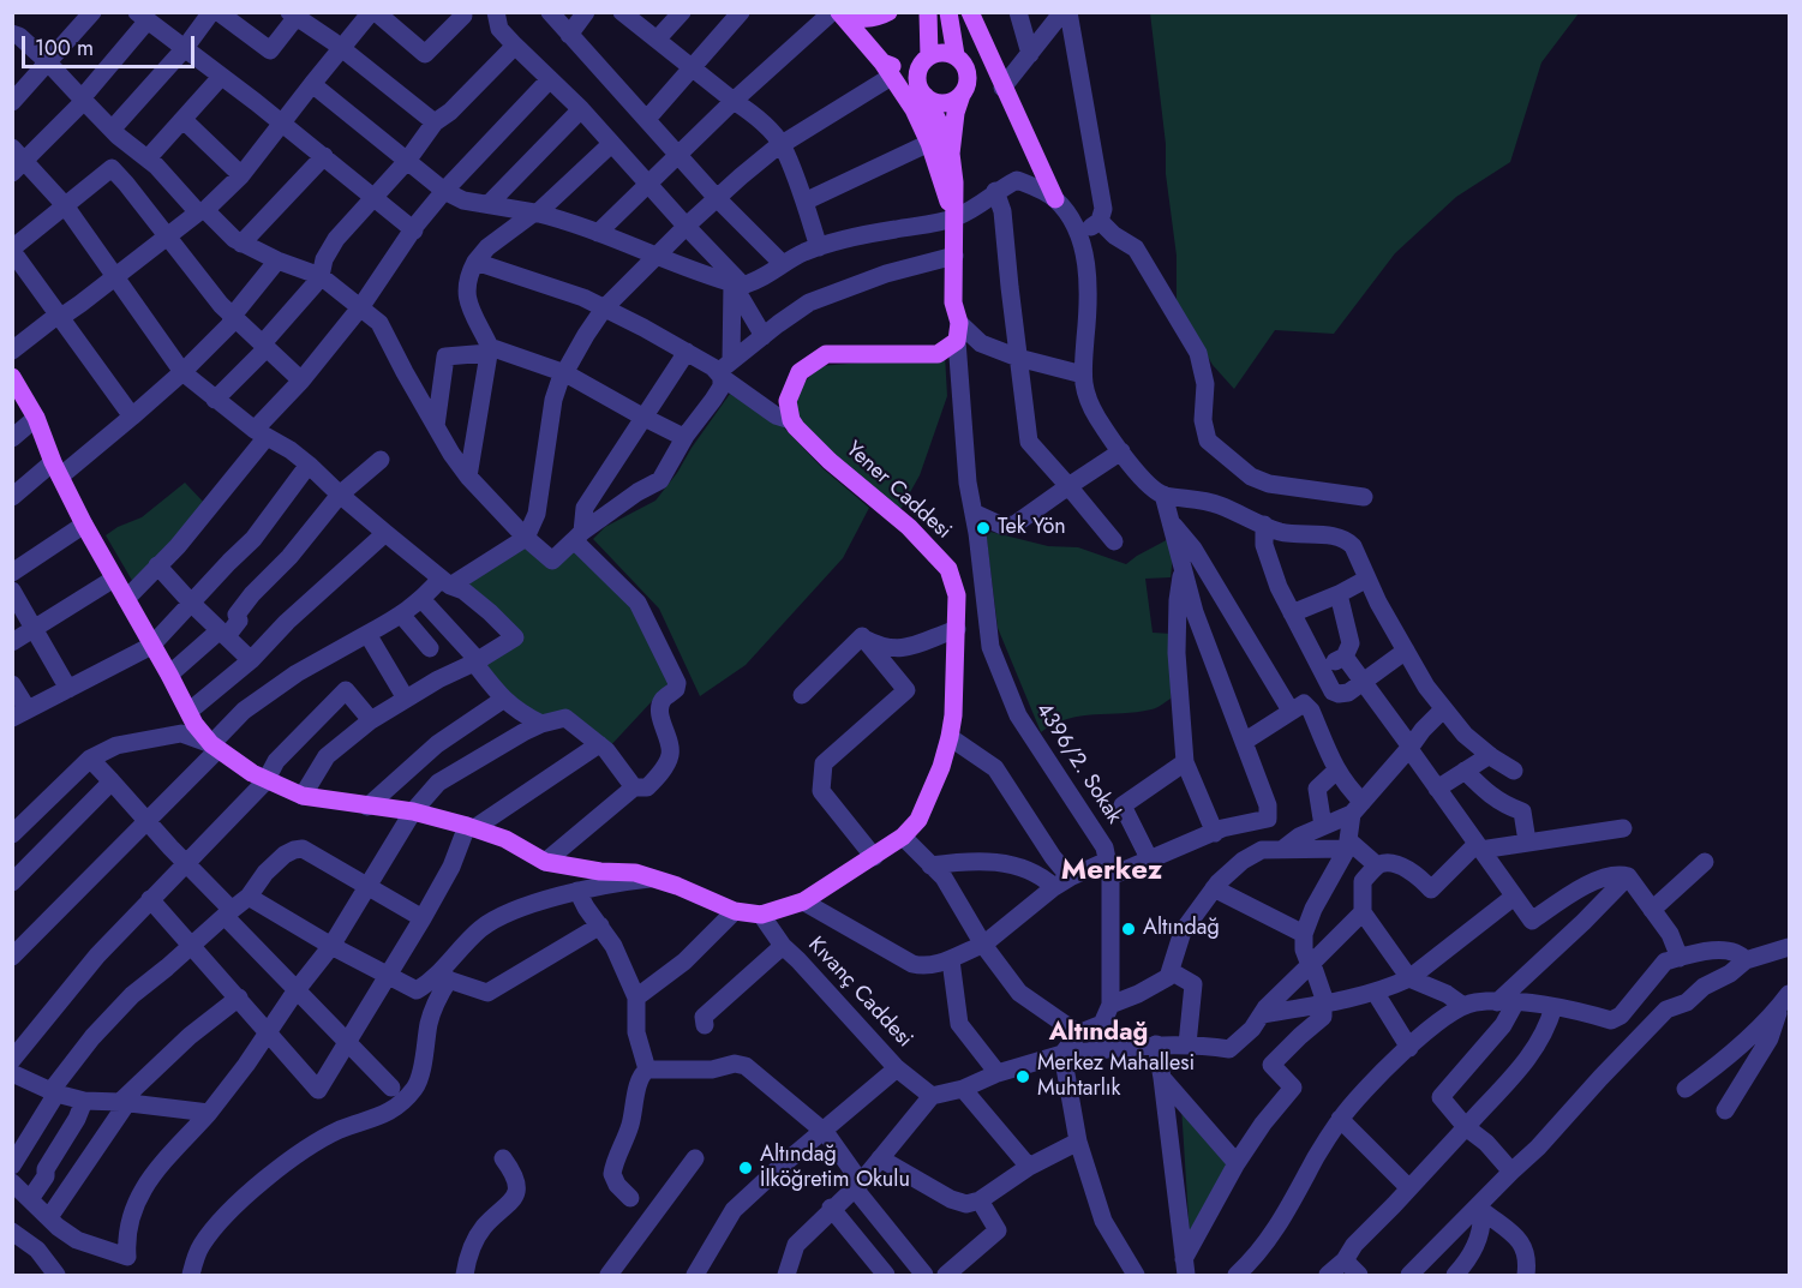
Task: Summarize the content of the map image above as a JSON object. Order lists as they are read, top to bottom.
{
  "streets": {
    "main road": ["Yener Caddesi"],
    "street": ["4396/2. Sokak", "Kıvanç Caddesi"]
  },
  "crossings": [
    ["Yener Caddesi", "Kıvanç Caddesi"]
  ],
  "districts": ["Merkez", "Altındağ"],
  "places": [
    "Tek Yön",
    "Altındağ",
    "Merkez Mahallesi Muhtarlık",
    "Altındağ İlköğretim Okulu"
  ],
  "scale_bar": "100 m"
}
